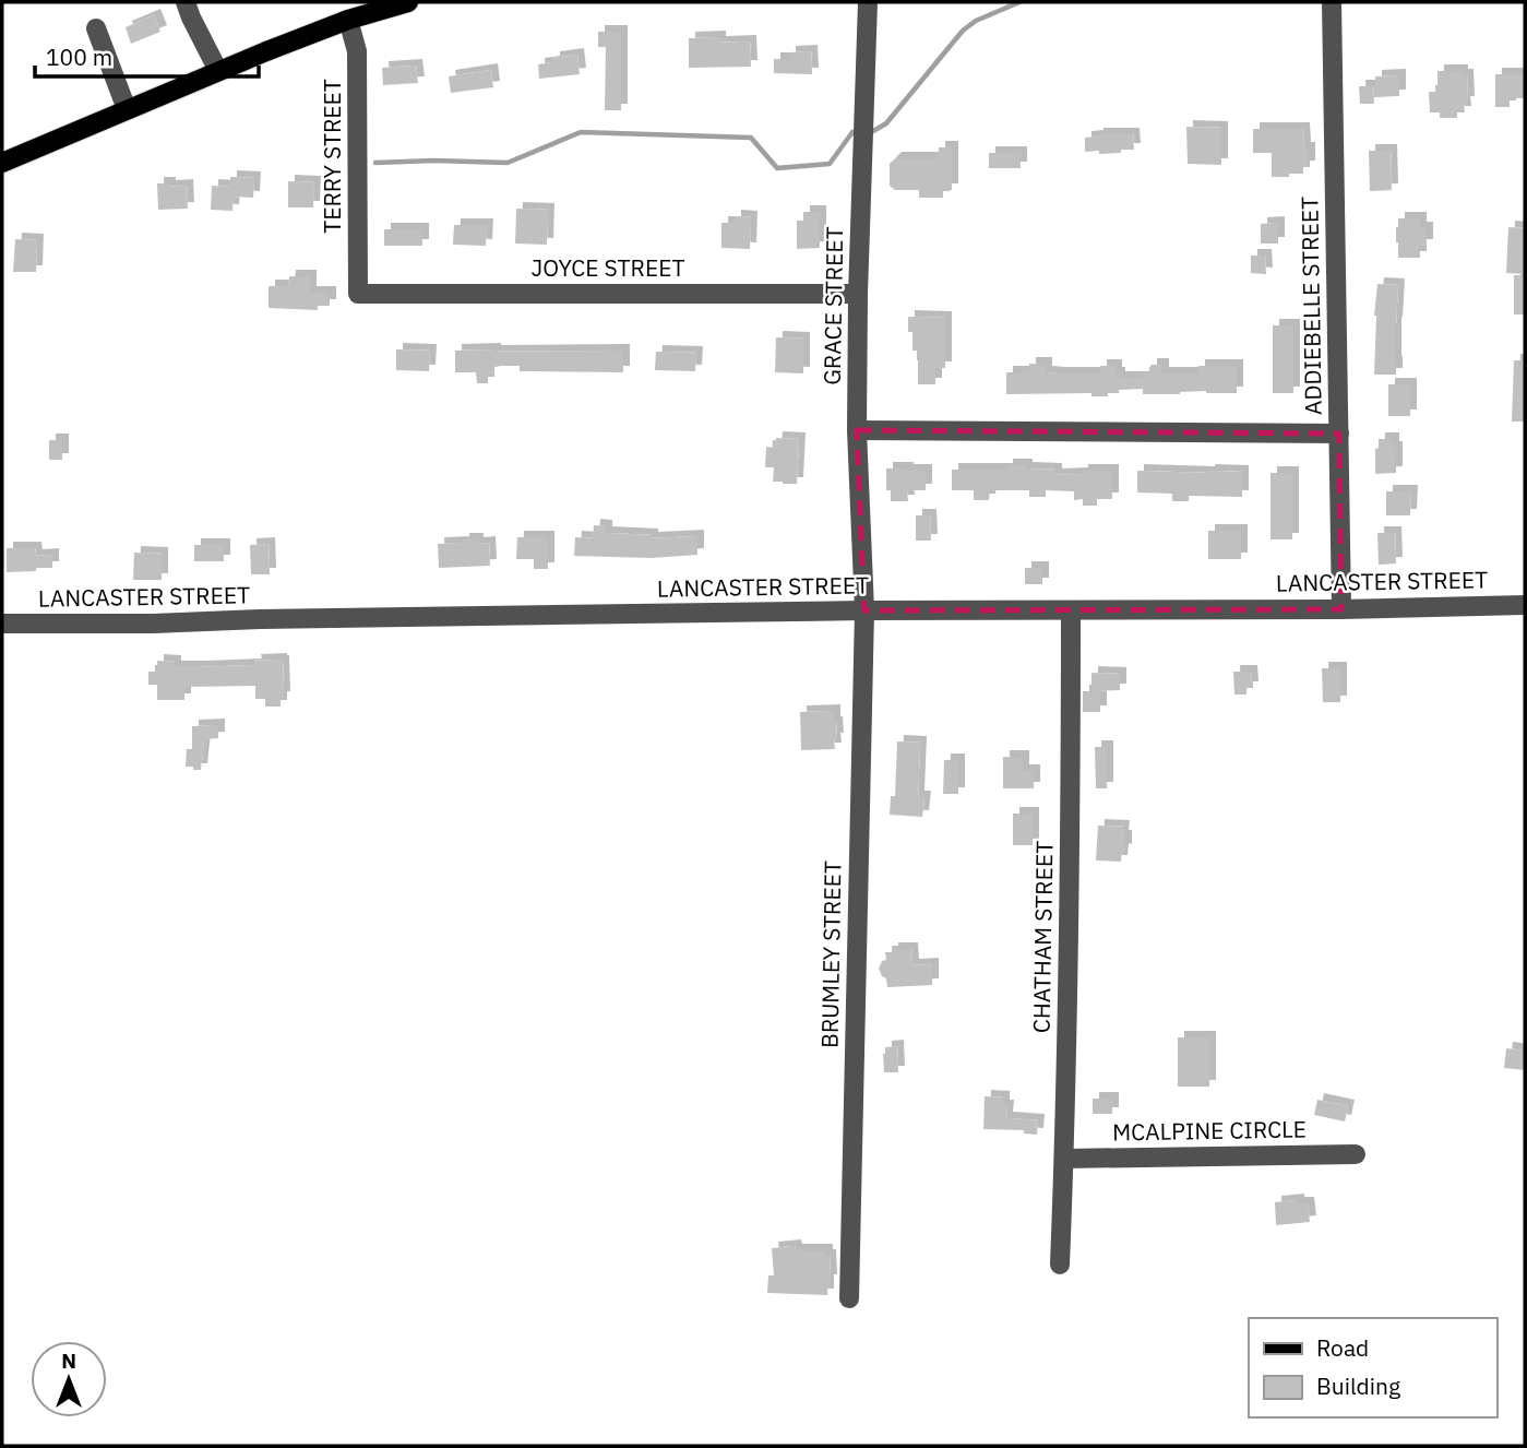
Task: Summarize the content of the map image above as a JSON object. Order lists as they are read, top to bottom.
{
  "streets": {
    "street": [
      "TERRY STREET",
      "JOYCE STREET",
      "GRACE STREET",
      "ADDIEBELLE STREET",
      "LANCASTER STREET",
      "CHATHAM STREET",
      "BRUMLEY STREET",
      "MCALPINE CIRCLE"
    ]
  },
  "crossings": [
    ["TERRY STREET", "JOYCE STREET"],
    ["JOYCE STREET", "GRACE STREET"],
    ["GRACE STREET", "LANCASTER STREET"],
    ["GRACE STREET", "BRUMLEY STREET"],
    ["ADDIEBELLE STREET", "LANCASTER STREET"],
    ["LANCASTER STREET", "CHATHAM STREET"],
    ["LANCASTER STREET", "BRUMLEY STREET"],
    ["CHATHAM STREET", "MCALPINE CIRCLE"]
  ],
  "legend": ["Road", "Building"],
  "scale_bar": "100 m",
  "north": "top"
}
